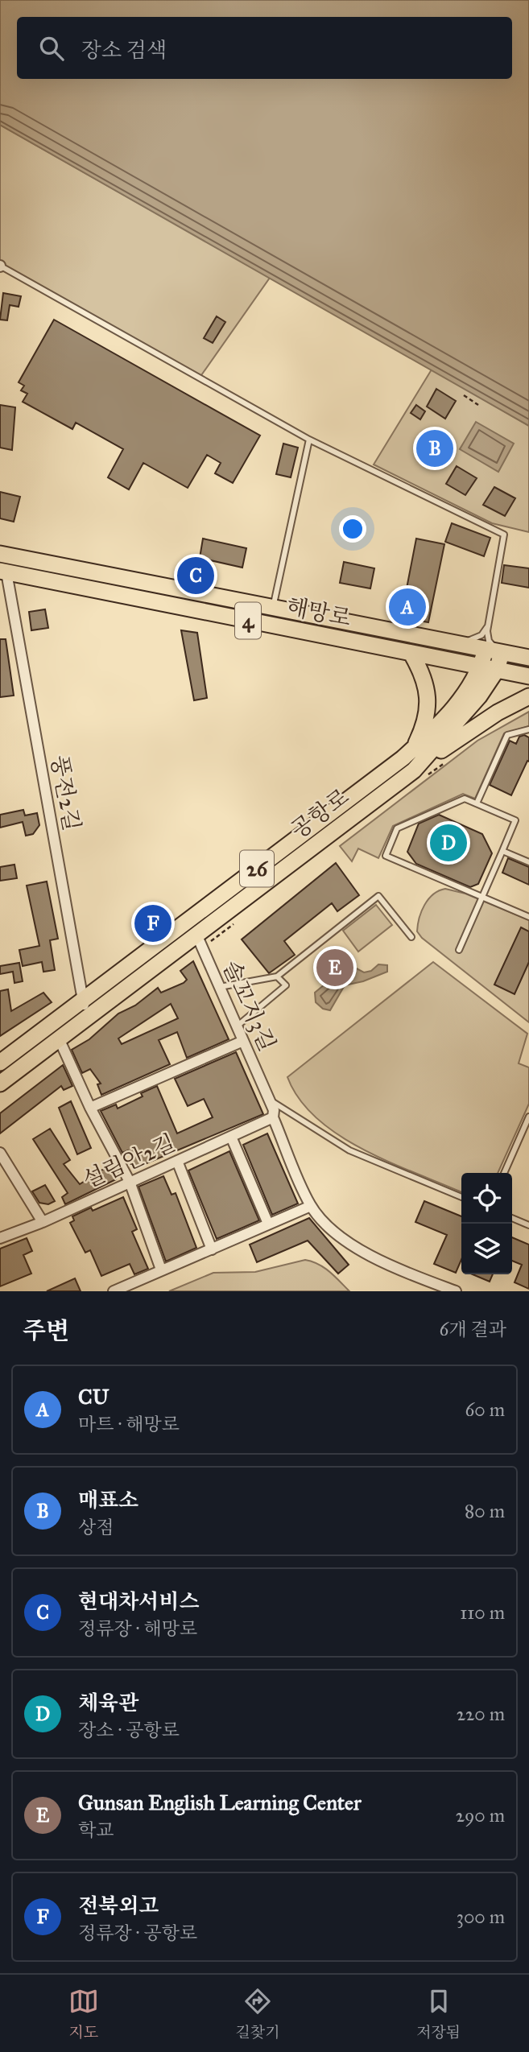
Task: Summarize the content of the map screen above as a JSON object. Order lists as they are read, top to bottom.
{
  "streets": {
    "main road": [
      "해망로",
      "4",
      "공항로",
      "26"
    ],
    "street": ["풍전2길", "솔꼬지3길", "설림안2길"]
  },
  "crossings": [
    ["해망로", "풍전2길"],
    ["해망로", "공항로"],
    ["풍전2길", "공항로"],
    ["공항로", "26"],
    ["공항로", "솔꼬지3길"],
    ["솔꼬지3길", "설림안2길"]
  ],
  "page": {
    "search": "장소 검색",
    "pins": [
      "B",
      "C",
      "A",
      "D",
      "F",
      "E"
    ],
    "heading": ["주변", "6개 결과"],
    "list": [
      {
        "mark": "A",
        "name": "CU",
        "note": "마트 · 해망로",
        "value": "60 m"
      },
      {
        "mark": "B",
        "name": "매표소",
        "note": "상점",
        "value": "80 m"
      },
      {
        "mark": "C",
        "name": "현대차서비스",
        "note": "정류장 · 해망로",
        "value": "110 m"
      },
      {
        "mark": "D",
        "name": "체육관",
        "note": "장소 · 공항로",
        "value": "220 m"
      },
      {
        "mark": "E",
        "name": "Gunsan English Learning Center",
        "note": "학교",
        "value": "290 m"
      },
      {
        "mark": "F",
        "name": "전북외고",
        "note": "정류장 · 공항로",
        "value": "300 m"
      }
    ],
    "nav": ["지도", "길찾기", "저장됨"]
  }
}
